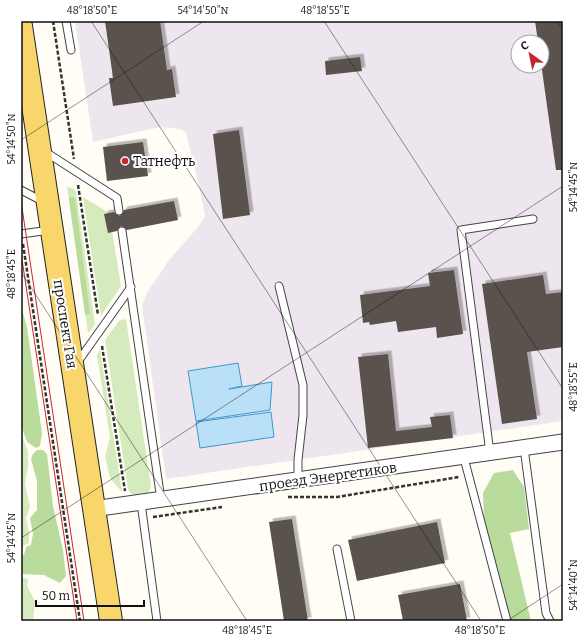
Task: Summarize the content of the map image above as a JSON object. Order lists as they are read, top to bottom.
{
  "streets": {
    "main road": ["проспект Гая"],
    "street": ["проезд Энергетиков"]
  },
  "crossings": [
    ["проспект Гая", "проезд Энергетиков"]
  ],
  "places": ["Татнефть"],
  "scale_bar": "50 m",
  "north": "top left",
  "coordinates": [
    "48°18'50\"E",
    "54°14'50\"N",
    "48°18'55\"E",
    "54°14'45\"N",
    "48°18'45\"E",
    "54°14'40\"N"
  ]
}
